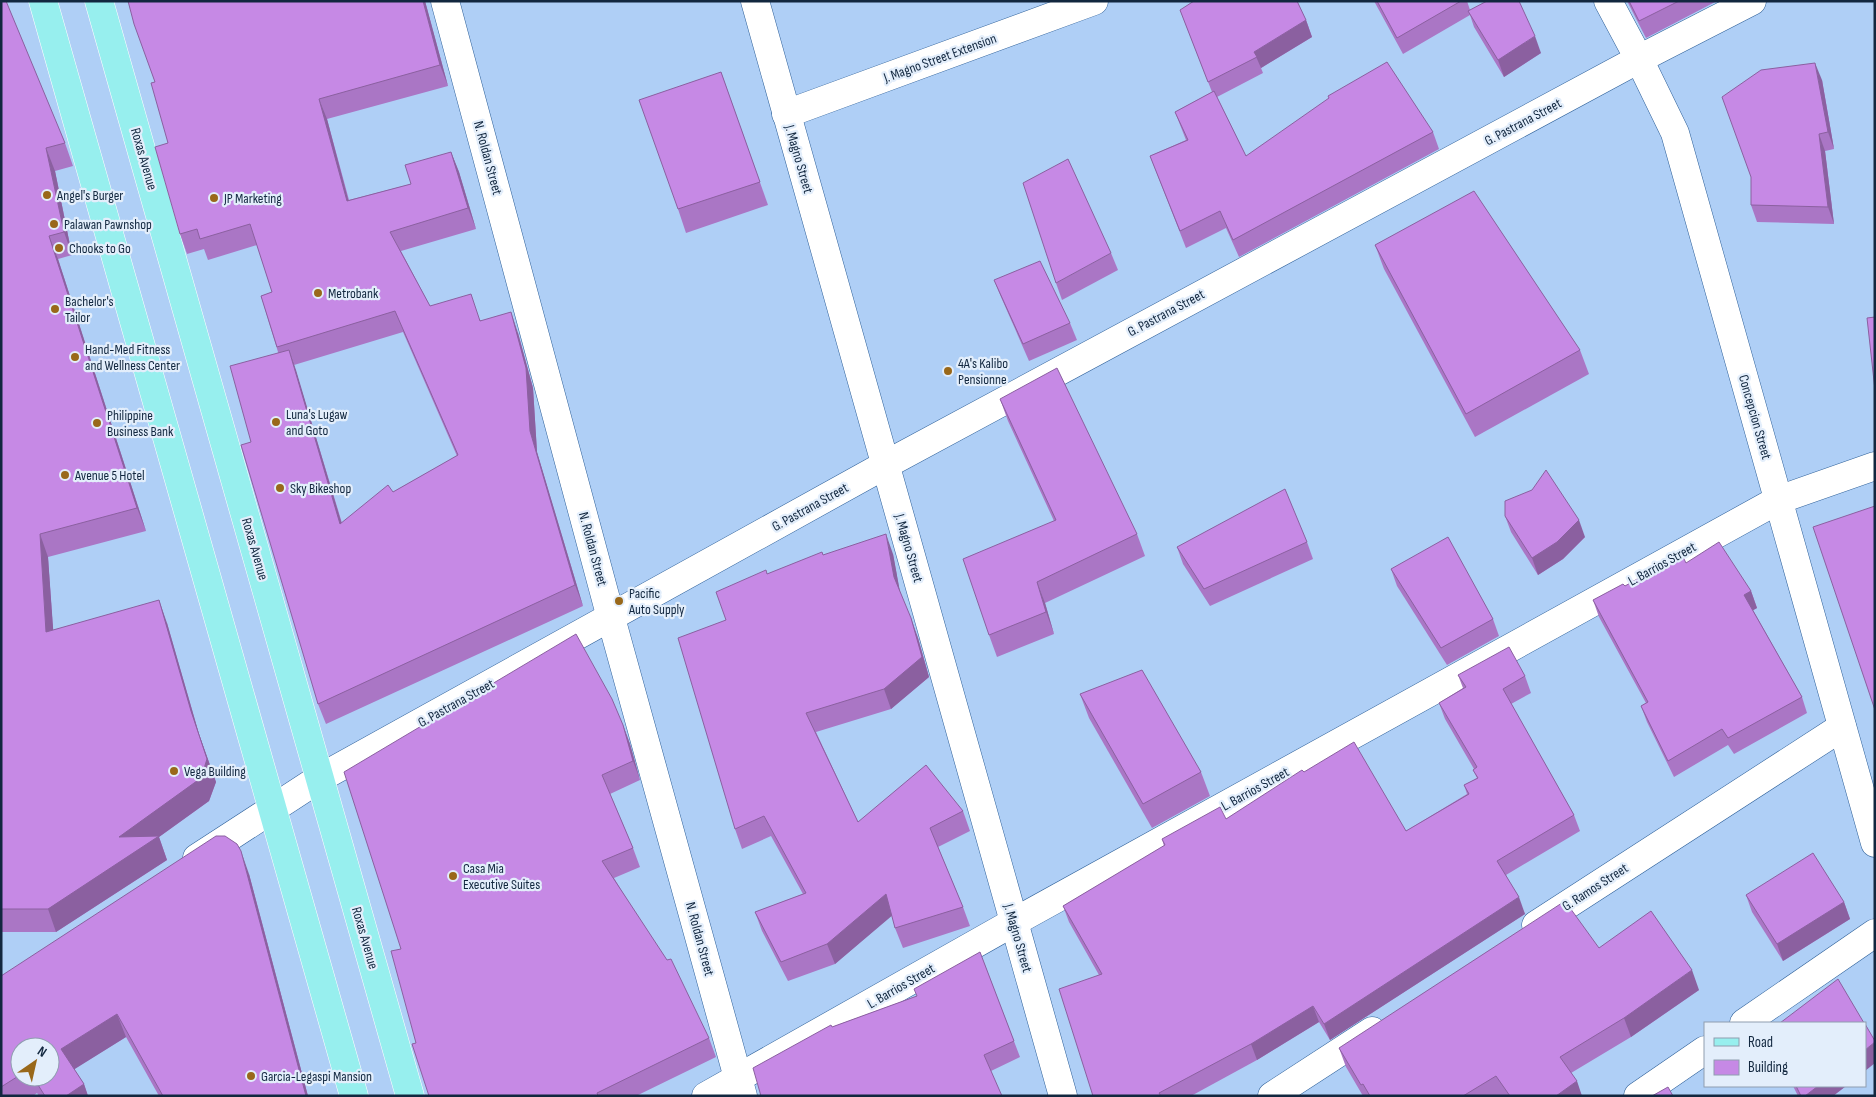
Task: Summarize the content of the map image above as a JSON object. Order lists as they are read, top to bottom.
{
  "streets": {
    "main road": ["Roxas Avenue"],
    "street": [
      "J. Magno Street Extension",
      "G. Pastrana Street",
      "N. Roldan Street",
      "J. Magno Street",
      "Concepcion Street",
      "L. Barrios Street",
      "G. Ramos Street"
    ]
  },
  "crossings": [
    ["J. Magno Street Extension", "J. Magno Street"],
    ["G. Pastrana Street", "N. Roldan Street"],
    ["G. Pastrana Street", "Roxas Avenue"],
    ["G. Pastrana Street", "J. Magno Street"],
    ["G. Pastrana Street", "Concepcion Street"],
    ["N. Roldan Street", "L. Barrios Street"],
    ["J. Magno Street", "L. Barrios Street"],
    ["Concepcion Street", "L. Barrios Street"],
    ["Concepcion Street", "G. Ramos Street"]
  ],
  "places": [
    "Angel's Burger",
    "JP Marketing",
    "Palawan Pawnshop",
    "Chooks to Go",
    "Metrobank",
    "Bachelor's Tailor",
    "Hand-Med Fitness and Wellness Center",
    "4A's Kalibo Pensionne",
    "Luna's Lugaw and Goto",
    "Philippine Business Bank",
    "Avenue 5 Hotel",
    "Sky Bikeshop",
    "Pacific Auto Supply",
    "Vega Building",
    "Casa Mia Executive Suites",
    "Garcia-Legaspi Mansion"
  ],
  "legend": ["Road", "Building"],
  "north": "top right"
}
